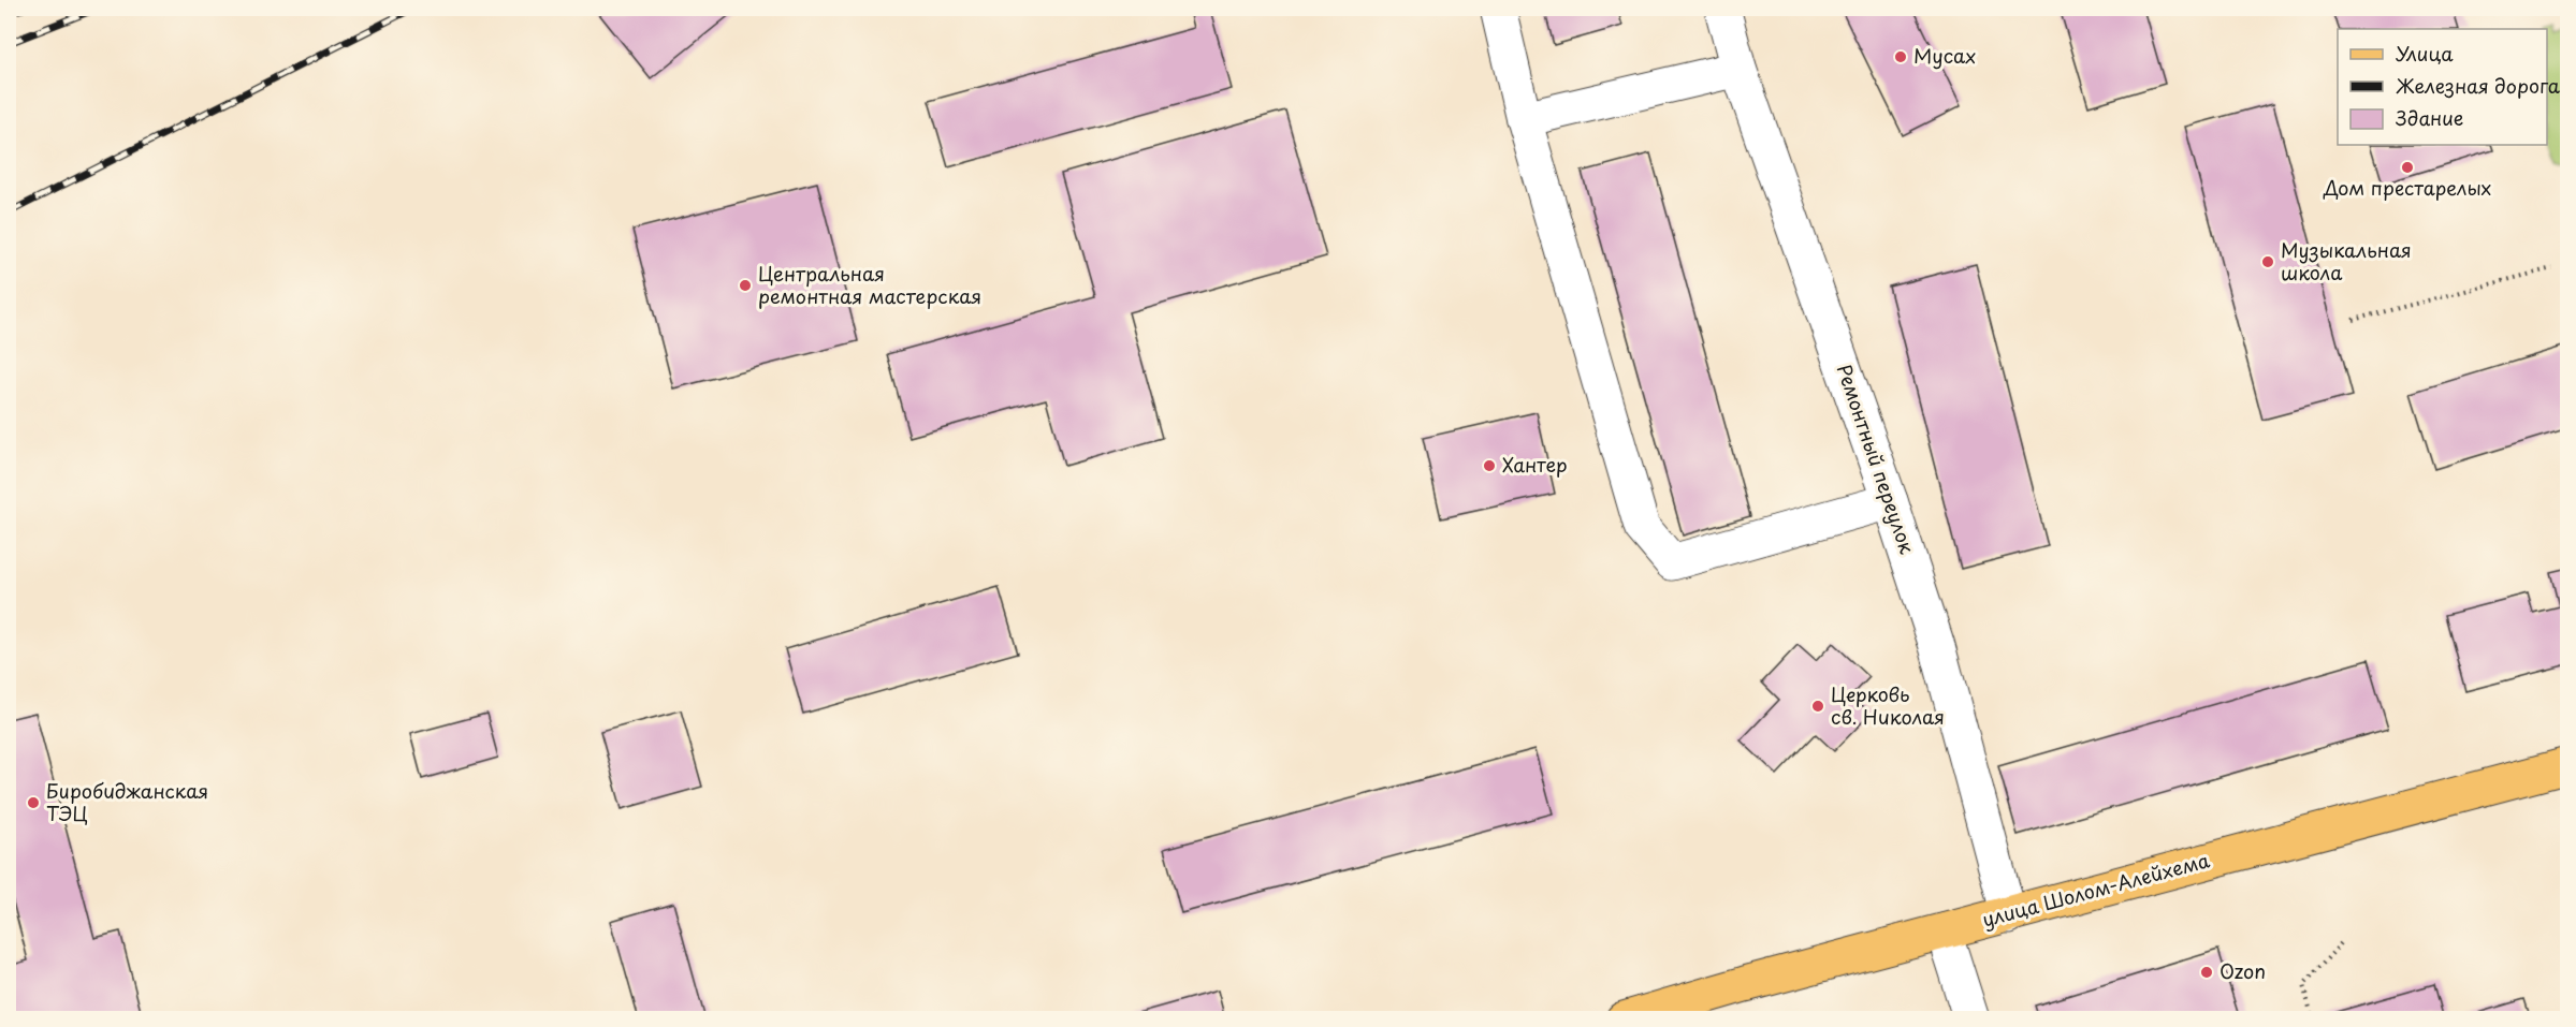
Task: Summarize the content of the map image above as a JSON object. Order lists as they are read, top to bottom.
{
  "streets": {
    "main road": ["улица Шолом-Алейхема"],
    "street": ["Ремонтный переулок"]
  },
  "crossings": [
    ["Ремонтный переулок", "улица Шолом-Алейхема"]
  ],
  "places": [
    "Мусах",
    "Дом престарелых",
    "Музыкальная школа",
    "Центральная ремонтная мастерская",
    "Хантер",
    "Церковь св. Николая",
    "Биробиджанская ТЭЦ",
    "Ozon"
  ],
  "legend": ["Улица", "Железная дорога", "Здание"]
}
